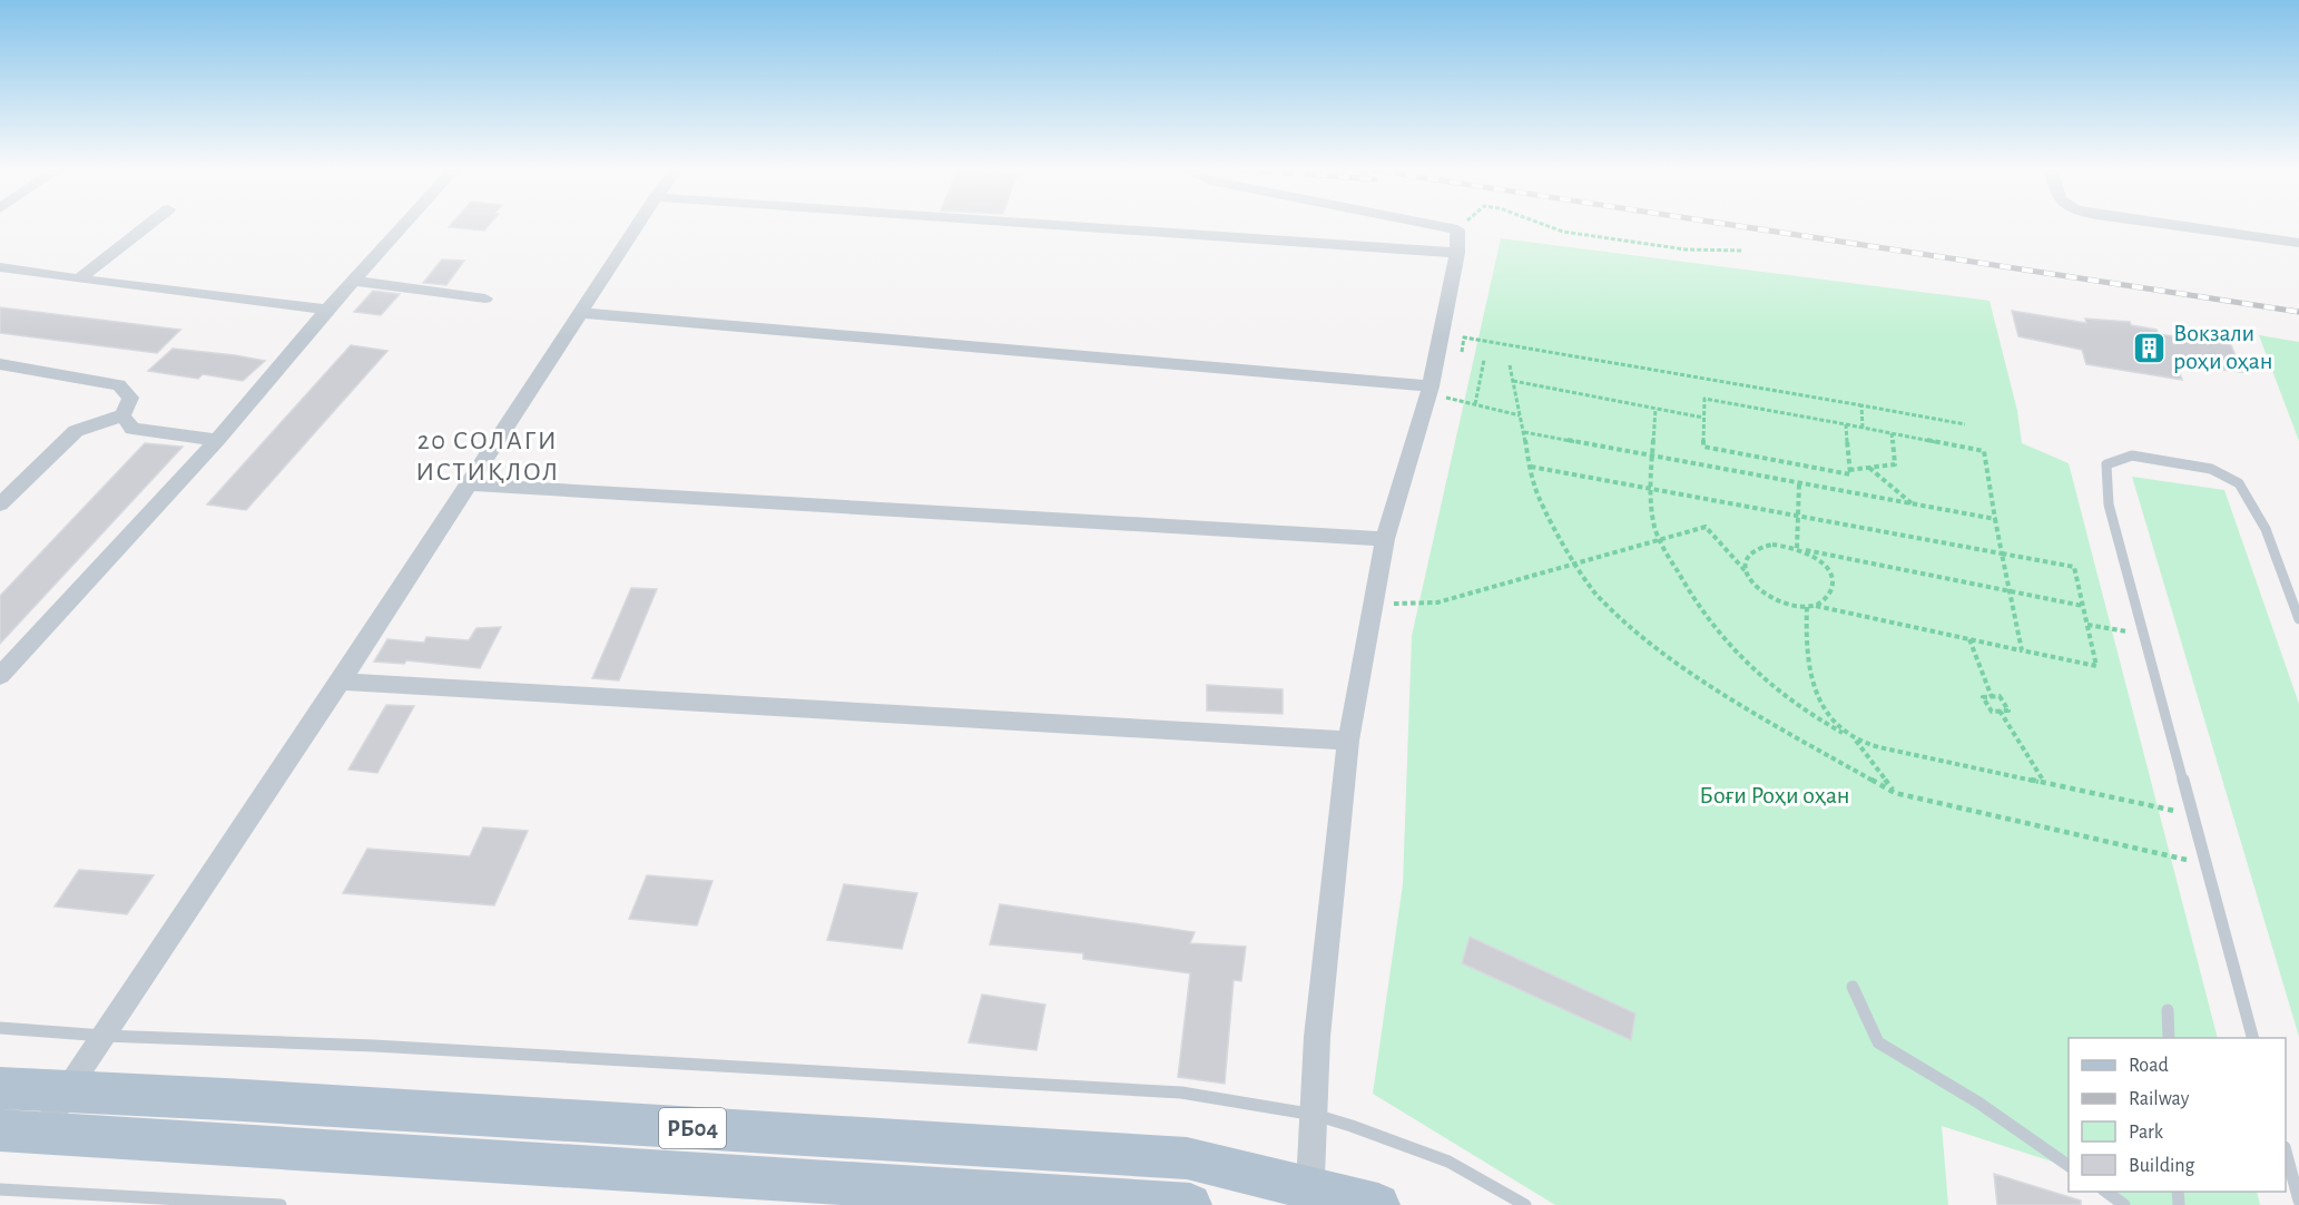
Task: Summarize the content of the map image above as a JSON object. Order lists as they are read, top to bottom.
{
  "streets": {
    "main road": ["РБ04"]
  },
  "districts": ["20 СОЛАГИ ИСТИҚЛОЛ"],
  "parks": ["Боғи Роҳи оҳан"],
  "places": {
    "building": ["Вокзали роҳи оҳан"]
  },
  "legend": [
    "Road",
    "Railway",
    "Park",
    "Building"
  ]
}
